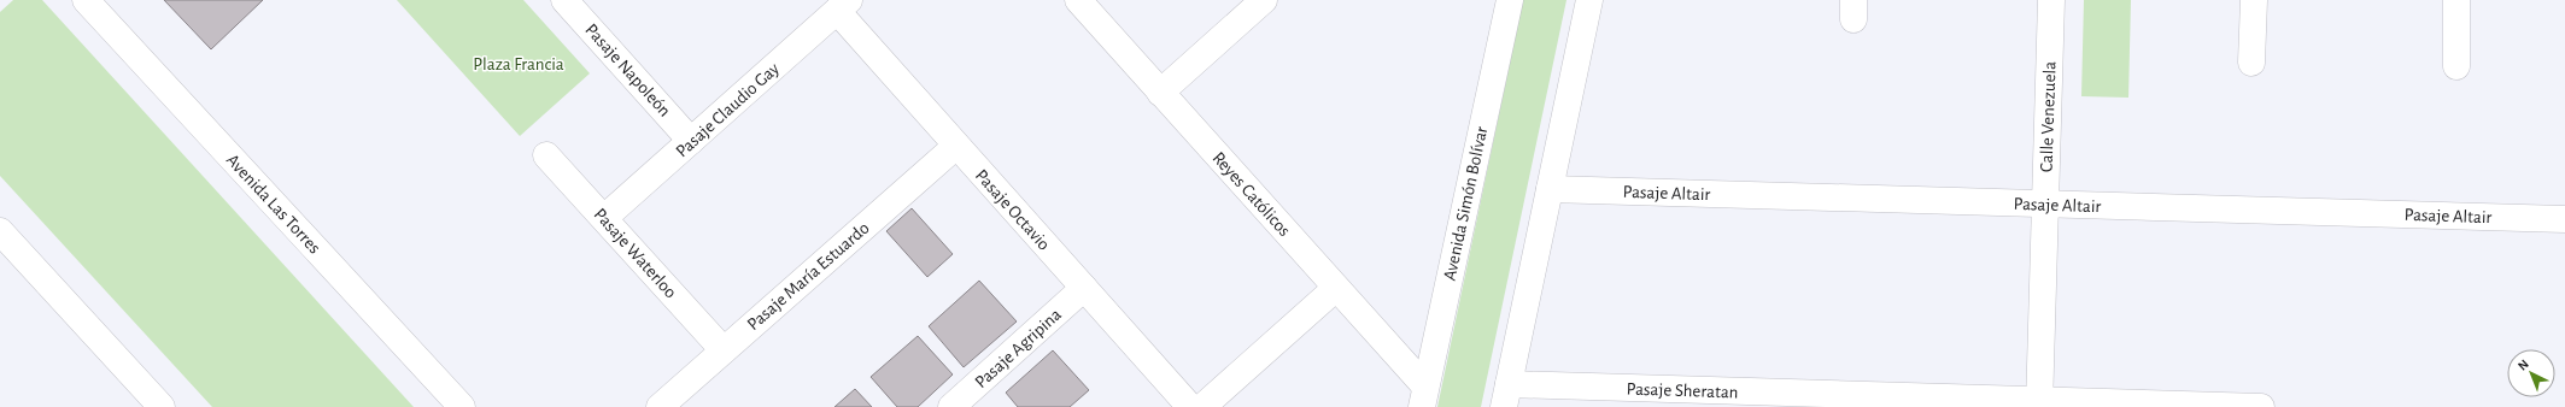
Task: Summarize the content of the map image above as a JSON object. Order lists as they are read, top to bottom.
{
  "streets": {
    "street": [
      "Pasaje Napoleón",
      "Pasaje Claudio Gay",
      "Calle Venezuela",
      "Pasaje Altair",
      "Reyes Católicos",
      "Avenida Las Torres",
      "Avenida Simón Bolívar",
      "Pasaje Octavio",
      "Pasaje Waterloo",
      "Pasaje María Estuardo",
      "Pasaje Agripina",
      "Pasaje Sheratan"
    ]
  },
  "crossings": [
    ["Pasaje Napoleón", "Pasaje Claudio Gay"],
    ["Pasaje Claudio Gay", "Pasaje Octavio"],
    ["Pasaje Claudio Gay", "Pasaje Waterloo"],
    ["Calle Venezuela", "Pasaje Altair"],
    ["Calle Venezuela", "Pasaje Sheratan"],
    ["Reyes Católicos", "Avenida Simón Bolívar"],
    ["Pasaje Octavio", "Pasaje María Estuardo"],
    ["Pasaje Octavio", "Pasaje Agripina"],
    ["Pasaje Waterloo", "Pasaje María Estuardo"]
  ],
  "parks": ["Plaza Francia"],
  "north": "top left"
}
